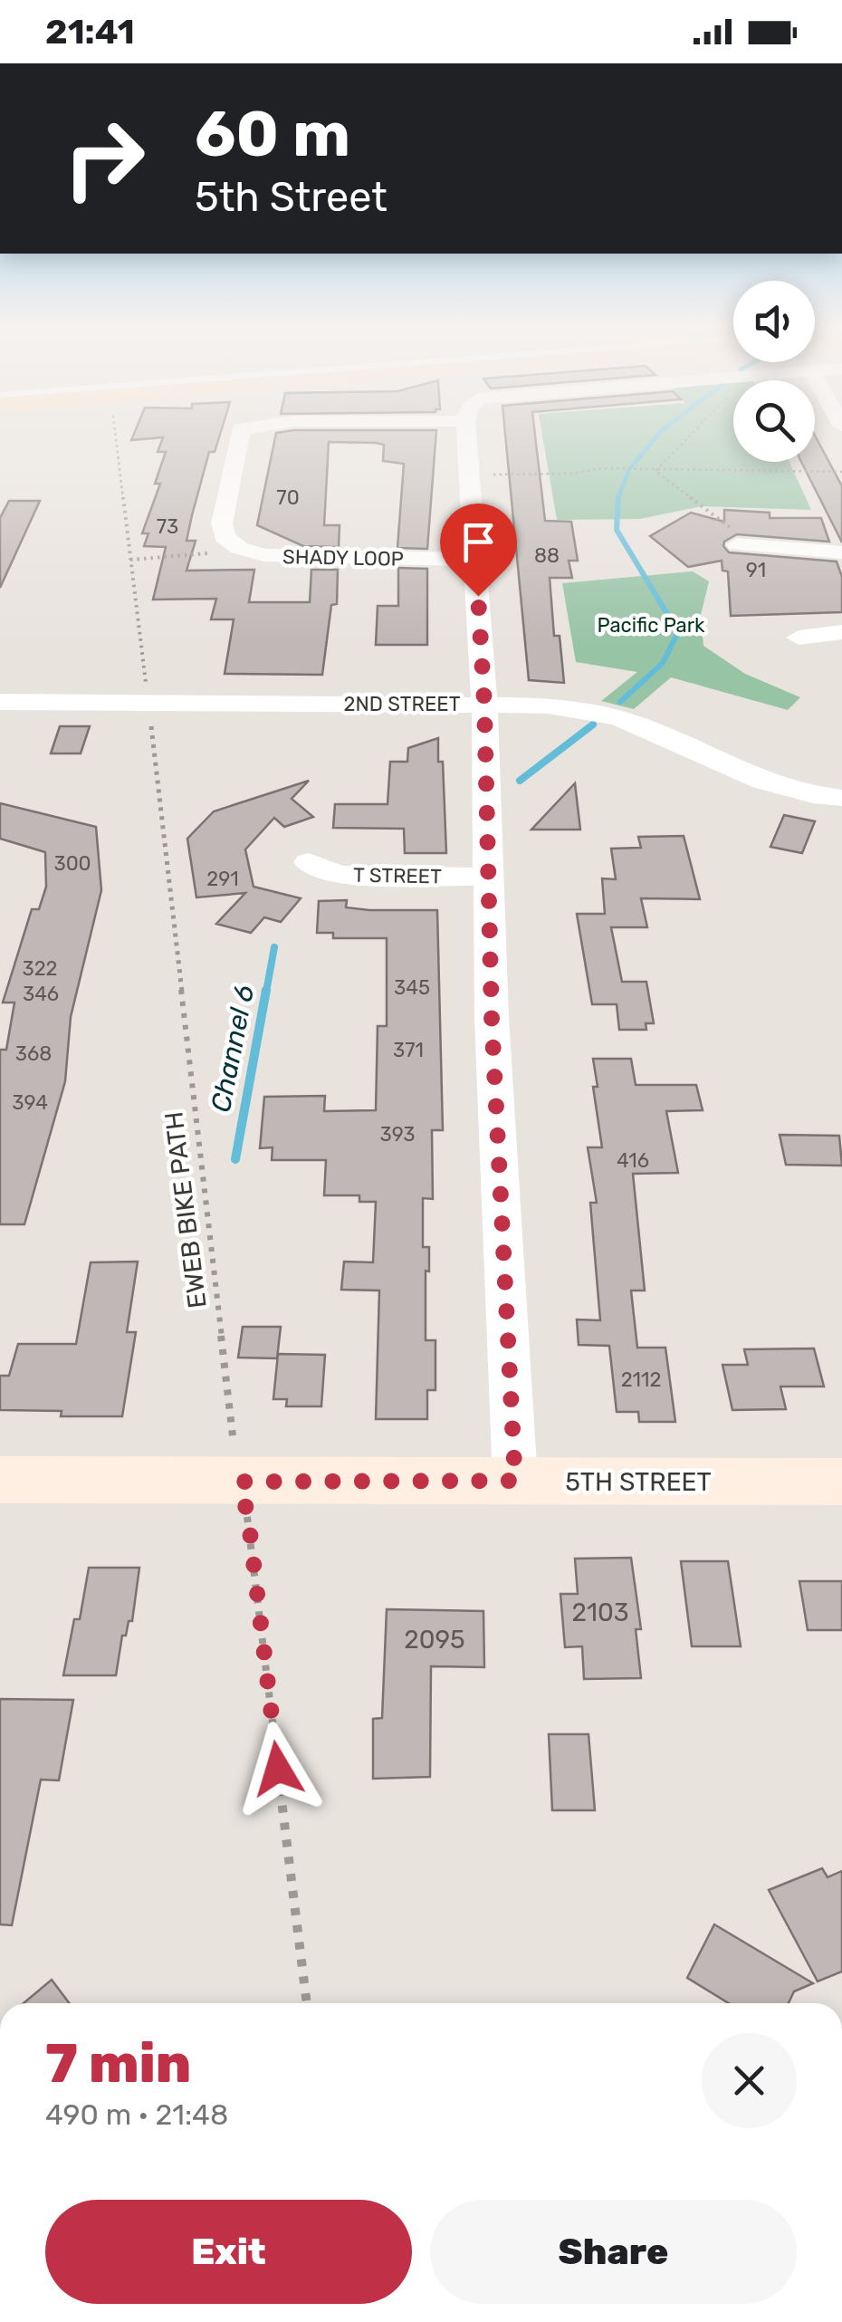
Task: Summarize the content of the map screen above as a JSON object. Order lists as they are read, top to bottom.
{
  "streets": {
    "main road": ["5TH STREET"],
    "street": ["SHADY LOOP", "2ND STREET", "T STREET"],
    "path": ["EWEB BIKE PATH"]
  },
  "crossings": [
    ["2ND STREET", "EWEB BIKE PATH"],
    ["EWEB BIKE PATH", "5TH STREET"]
  ],
  "water": ["Channel 6"],
  "parks": ["Pacific Park"],
  "house_numbers": [
    "70",
    "73",
    "88",
    "91",
    "300",
    "291",
    "322",
    "345",
    "346",
    "371",
    "368",
    "394",
    "393",
    "416",
    "2112",
    "2103",
    "2095"
  ],
  "page": {
    "status": "21:41",
    "turn": ["60 m", "5th Street"],
    "heading": ["7 min", "490 m · 21:48"],
    "buttons": ["Exit", "Share"]
  }
}
